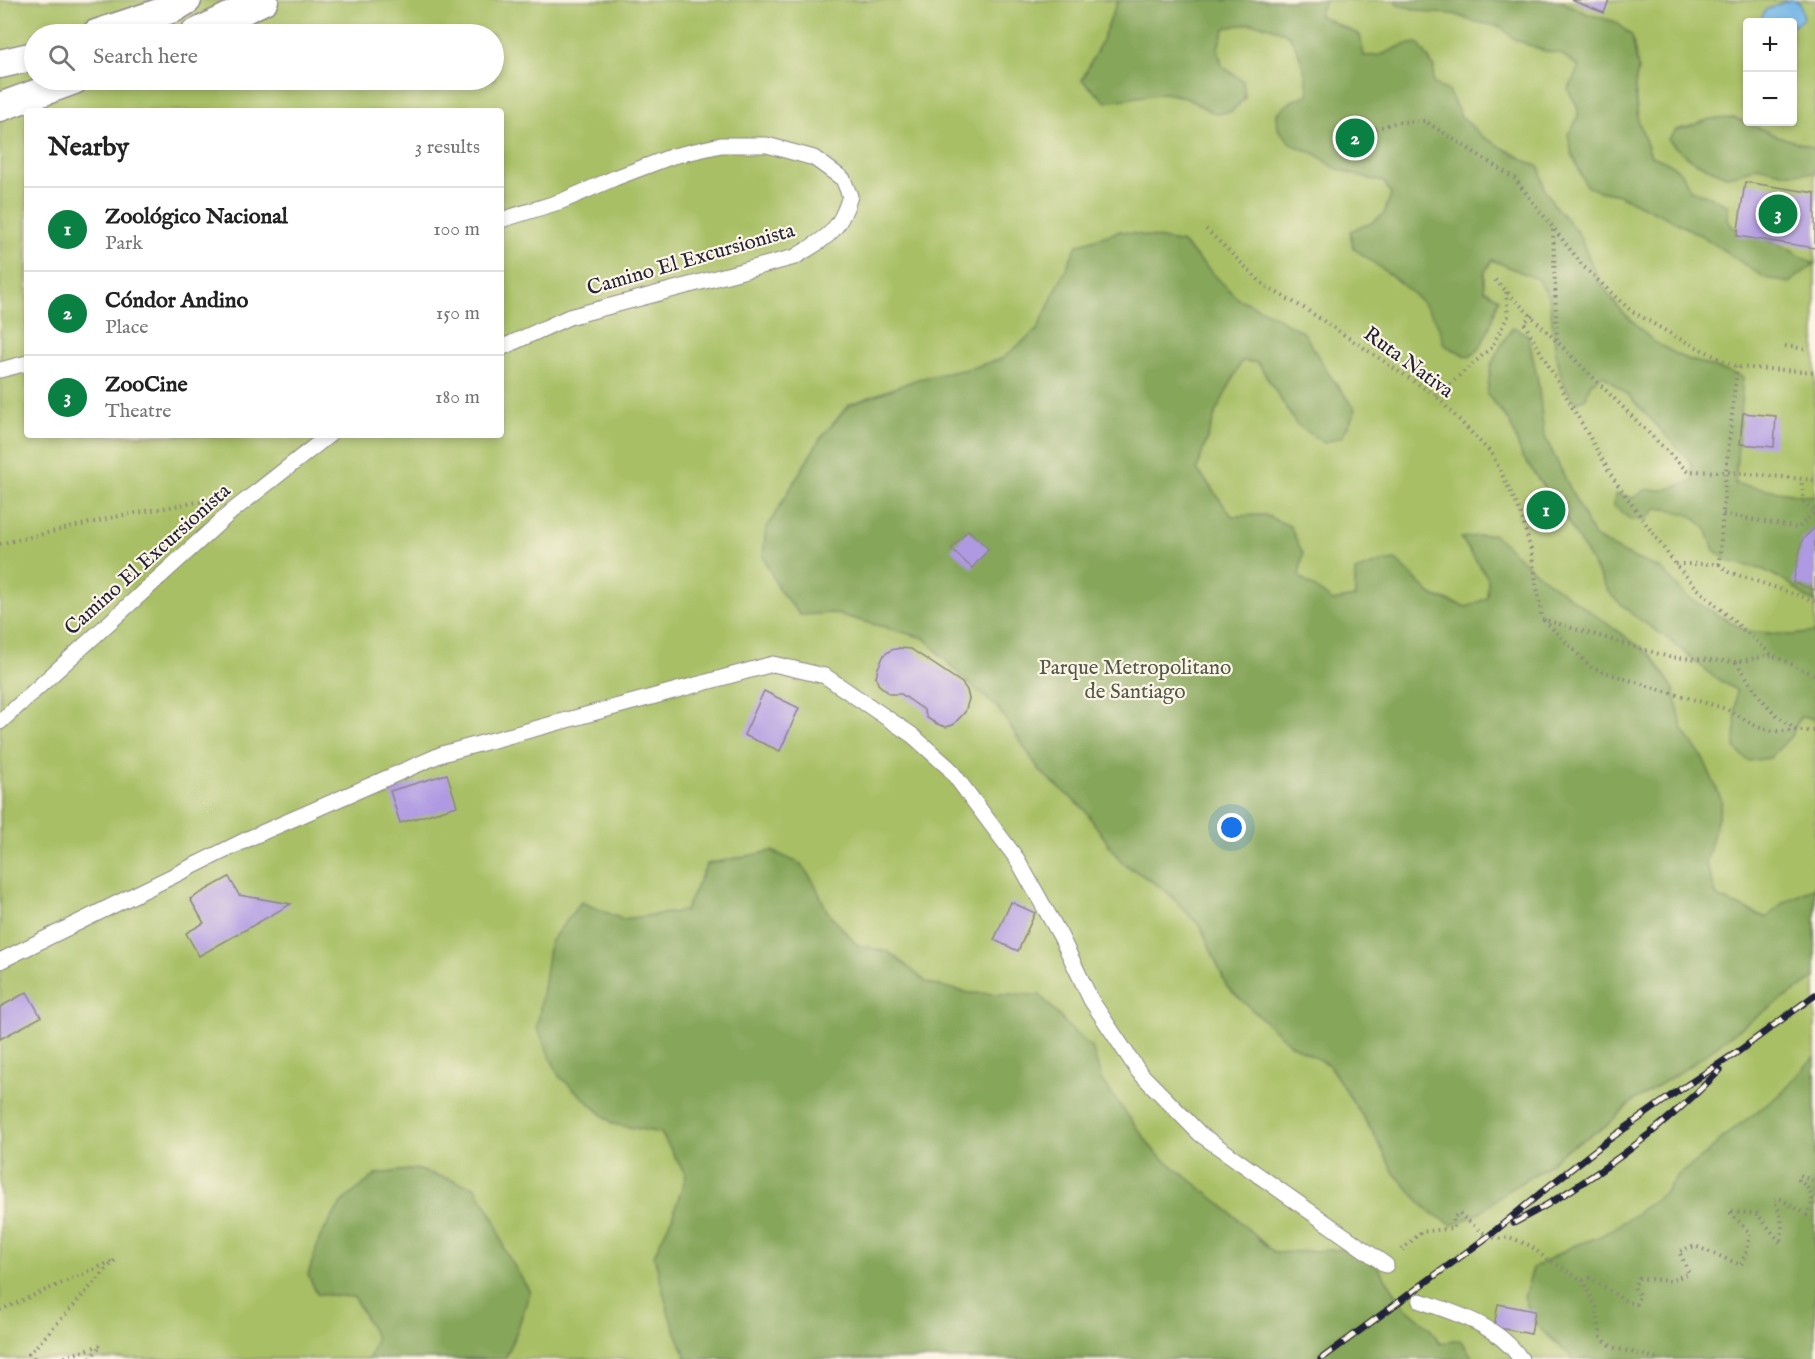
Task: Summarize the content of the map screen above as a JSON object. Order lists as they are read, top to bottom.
{
  "streets": {
    "lane": ["Camino El Excursionista"],
    "path": ["Ruta Nativa"]
  },
  "parks": ["Parque Metropolitano de Santiago"],
  "page": {
    "map_buttons": ["+", "−"],
    "search": "Search here",
    "heading": ["Nearby", "3 results"],
    "pins": ["2", "3", "1"],
    "list": [
      {
        "mark": "1",
        "name": "Zoológico Nacional",
        "note": "Park",
        "value": "100 m"
      },
      {
        "mark": "2",
        "name": "Cóndor Andino",
        "note": "Place",
        "value": "150 m"
      },
      {
        "mark": "3",
        "name": "ZooCine",
        "note": "Theatre",
        "value": "180 m"
      }
    ]
  }
}
